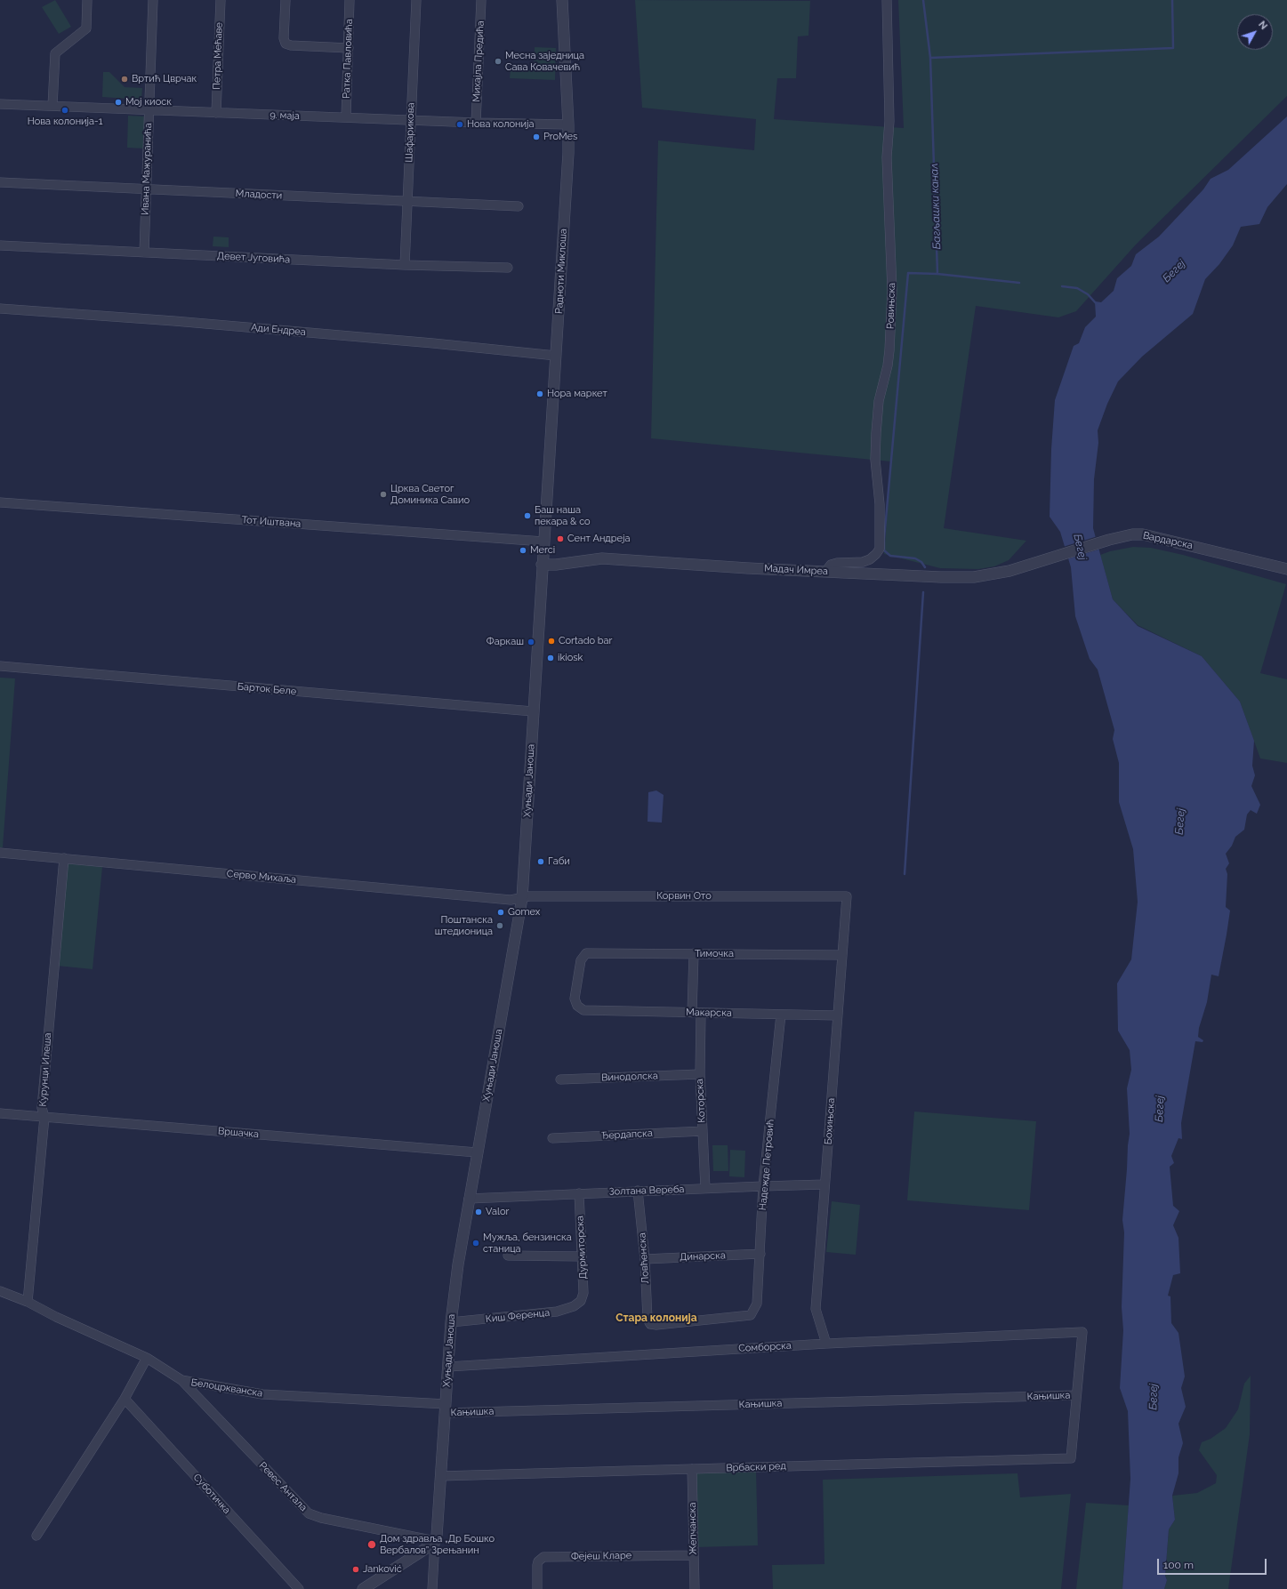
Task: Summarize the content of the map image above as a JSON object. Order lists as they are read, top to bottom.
{
  "streets": {
    "street": [
      "Петра Мећаве",
      "Ратка Павловића",
      "Михајла Предића",
      "9. маја",
      "Шафарикова",
      "Ивана Мажуранића",
      "Младости",
      "Девет Југовића",
      "Радноти Миклоша",
      "Ровињска",
      "Ади Ендреа",
      "Тот Иштвана",
      "Вардарска",
      "Мадач Имреа",
      "Барток Беле",
      "Хуњади Јаноша",
      "Серво Михаља",
      "Корвин Ото",
      "Тимочка",
      "Макарска",
      "Курунци Илеша",
      "Винодолска",
      "Которска",
      "Бохињска",
      "Вршачка",
      "Ђердапска",
      "Надежде Петровић",
      "Золтана Вереба",
      "Дурмиторска",
      "Динарска",
      "Ловћенска",
      "Киш Ференца",
      "Сомборска",
      "Белоцркванска",
      "Кањишка",
      "Врбаски ред",
      "Ревес Антала",
      "Суботичка",
      "Жепчанска",
      "Фејеш Кларе"
    ]
  },
  "crossings": [
    ["Петра Мећаве", "9. маја"],
    ["Ратка Павловића", "9. маја"],
    ["Михајла Предића", "9. маја"],
    ["9. маја", "Шафарикова"],
    ["9. маја", "Ивана Мажуранића"],
    ["9. маја", "Радноти Миклоша"],
    ["Шафарикова", "Младости"],
    ["Шафарикова", "Девет Југовића"],
    ["Ивана Мажуранића", "Младости"],
    ["Ивана Мажуранића", "Девет Југовића"],
    ["Радноти Миклоша", "Ади Ендреа"],
    ["Радноти Миклоша", "Тот Иштвана"],
    ["Радноти Миклоша", "Хуњади Јаноша"],
    ["Ровињска", "Мадач Имреа"],
    ["Тот Иштвана", "Хуњади Јаноша"],
    ["Вардарска", "Мадач Имреа"],
    ["Мадач Имреа", "Хуњади Јаноша"],
    ["Барток Беле", "Хуњади Јаноша"],
    ["Хуњади Јаноша", "Серво Михаља"],
    ["Хуњади Јаноша", "Корвин Ото"],
    ["Хуњади Јаноша", "Вршачка"],
    ["Хуњади Јаноша", "Золтана Вереба"],
    ["Хуњади Јаноша", "Киш Ференца"],
    ["Хуњади Јаноша", "Сомборска"],
    ["Хуњади Јаноша", "Белоцркванска"],
    ["Хуњади Јаноша", "Кањишка"],
    ["Хуњади Јаноша", "Врбаски ред"],
    ["Хуњади Јаноша", "Ревес Антала"],
    ["Серво Михаља", "Корвин Ото"],
    ["Серво Михаља", "Курунци Илеша"],
    ["Корвин Ото", "Бохињска"],
    ["Тимочка", "Макарска"],
    ["Тимочка", "Которска"],
    ["Тимочка", "Бохињска"],
    ["Макарска", "Которска"],
    ["Макарска", "Бохињска"],
    ["Макарска", "Надежде Петровић"],
    ["Курунци Илеша", "Вршачка"],
    ["Курунци Илеша", "Белоцркванска"],
    ["Винодолска", "Которска"],
    ["Которска", "Ђердапска"],
    ["Которска", "Золтана Вереба"],
    ["Бохињска", "Золтана Вереба"],
    ["Бохињска", "Сомборска"],
    ["Надежде Петровић", "Золтана Вереба"],
    ["Надежде Петровић", "Динарска"],
    ["Надежде Петровић", "Ловћенска"],
    ["Золтана Вереба", "Дурмиторска"],
    ["Золтана Вереба", "Ловћенска"],
    ["Дурмиторска", "Киш Ференца"],
    ["Динарска", "Ловћенска"],
    ["Сомборска", "Кањишка"],
    ["Сомборска", "Врбаски ред"],
    ["Белоцркванска", "Кањишка"],
    ["Белоцркванска", "Ревес Антала"],
    ["Кањишка", "Врбаски ред"],
    ["Врбаски ред", "Жепчанска"],
    ["Жепчанска", "Фејеш Кларе"]
  ],
  "districts": ["Стара колонија"],
  "water": ["Багљашки канал", "Бегеј"],
  "places": [
    "Месна заједница Сава Ковачевић",
    "Вртић Цврчак",
    "Мој киоск",
    "Нова колонија-1",
    "Нова колонија",
    "ProMes",
    "Нора маркет",
    "Црква Светог Доминика Савио",
    "Баш наша пекара & co",
    "Сент Андреја",
    "Merci",
    "Cortado bar",
    "Фаркаш",
    "ikiosk",
    "Габи",
    "Gomex",
    "Поштанска штедионица",
    "Valor",
    "Мужља, бензинска станица",
    "Дом здравља „Др Бошко Вербалов” Зрењанин",
    "Janković"
  ],
  "scale_bar": "100 m",
  "north": "top right"
}
